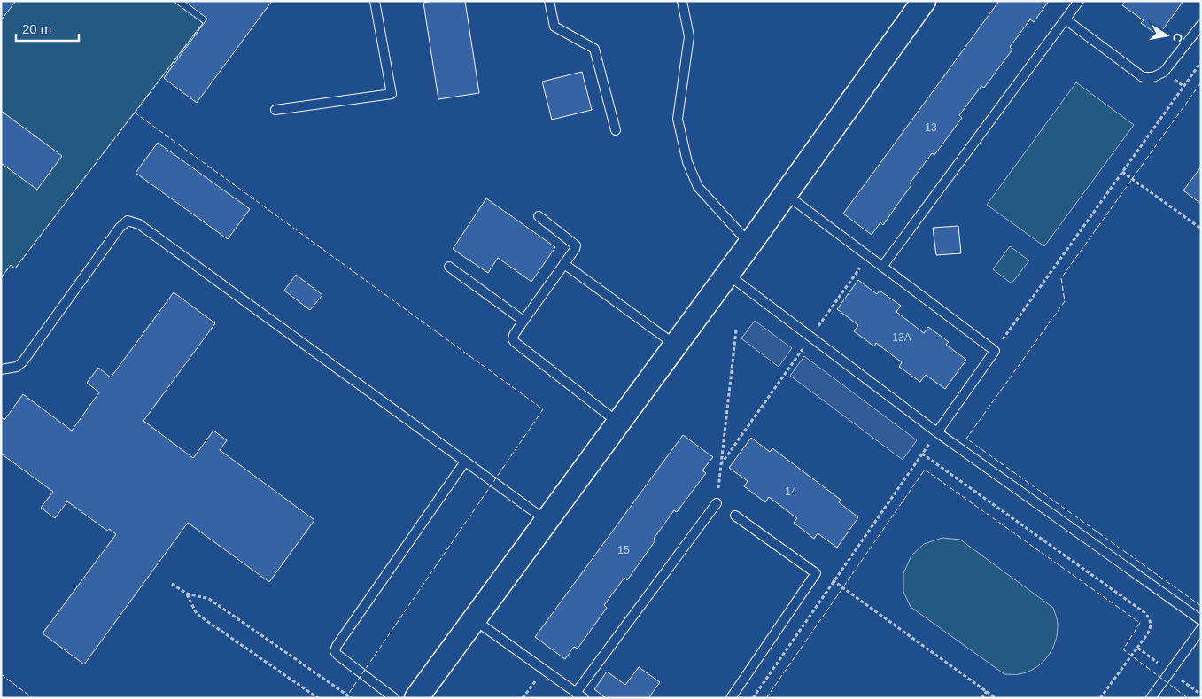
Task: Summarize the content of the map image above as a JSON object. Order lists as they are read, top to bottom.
{
  "house_numbers": [
    "13",
    "13А",
    "14",
    "15"
  ],
  "scale_bar": "20 m",
  "north": "right"
}
